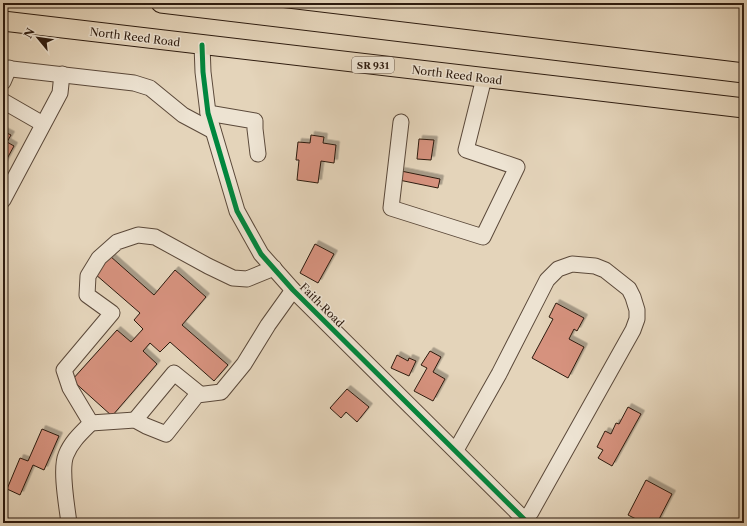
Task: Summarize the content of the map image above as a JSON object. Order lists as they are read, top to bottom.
{
  "streets": {
    "main road": ["North Reed Road", "SR 931"],
    "street": ["Faith Road"]
  },
  "crossings": [
    ["North Reed Road", "Faith Road"]
  ],
  "north": "top left"
}
